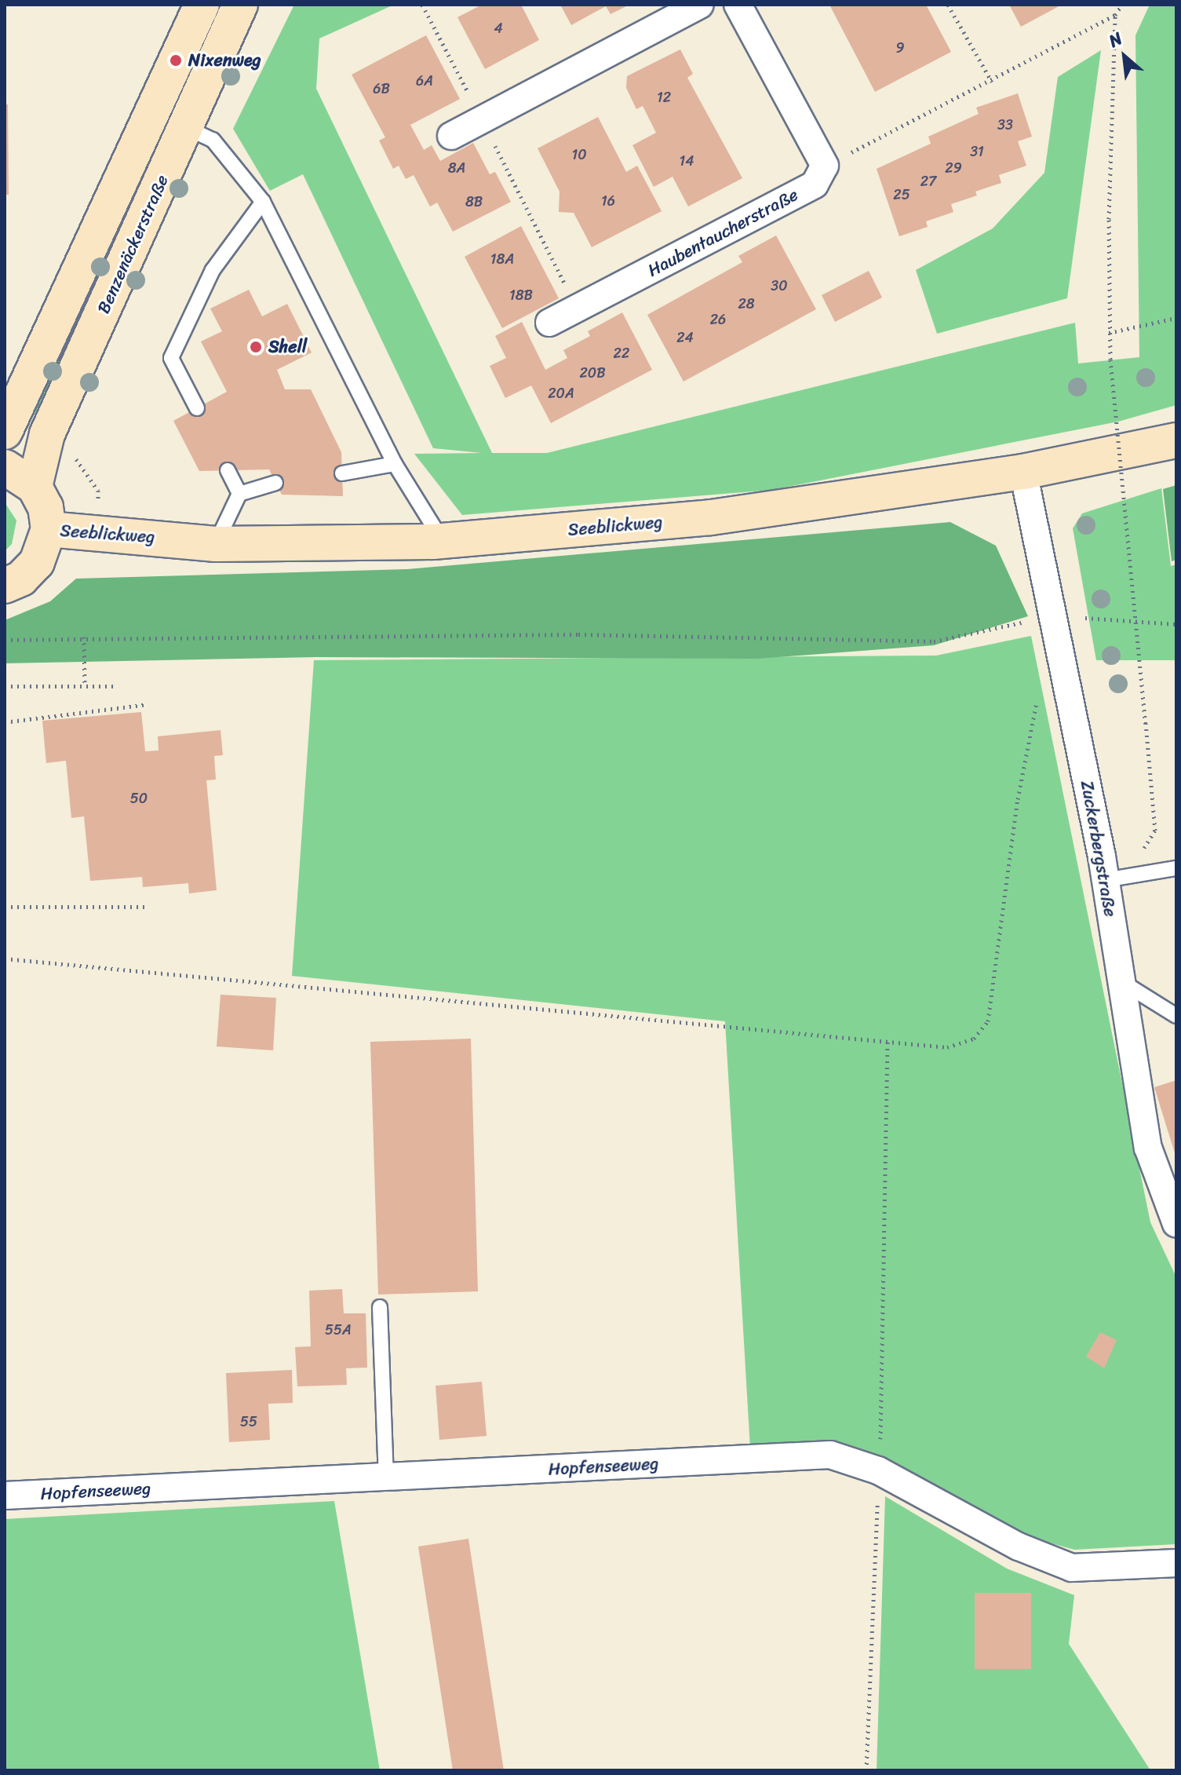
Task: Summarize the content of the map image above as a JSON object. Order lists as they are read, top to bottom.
{
  "streets": {
    "main road": ["Benzenäckerstraße", "Seeblickweg"],
    "street": ["Haubentaucherstraße", "Zuckerbergstraße", "Hopfenseeweg"]
  },
  "crossings": [
    ["Seeblickweg", "Zuckerbergstraße"]
  ],
  "places": ["Nixenweg", "Shell"],
  "house_numbers": [
    "4",
    "9",
    "6A",
    "6B",
    "12",
    "33",
    "31",
    "10",
    "14",
    "8A",
    "29",
    "27",
    "25",
    "16",
    "8B",
    "18A",
    "30",
    "18B",
    "28",
    "26",
    "24",
    "22",
    "20B",
    "20A",
    "50",
    "55A",
    "55"
  ],
  "north": "top left"
}
